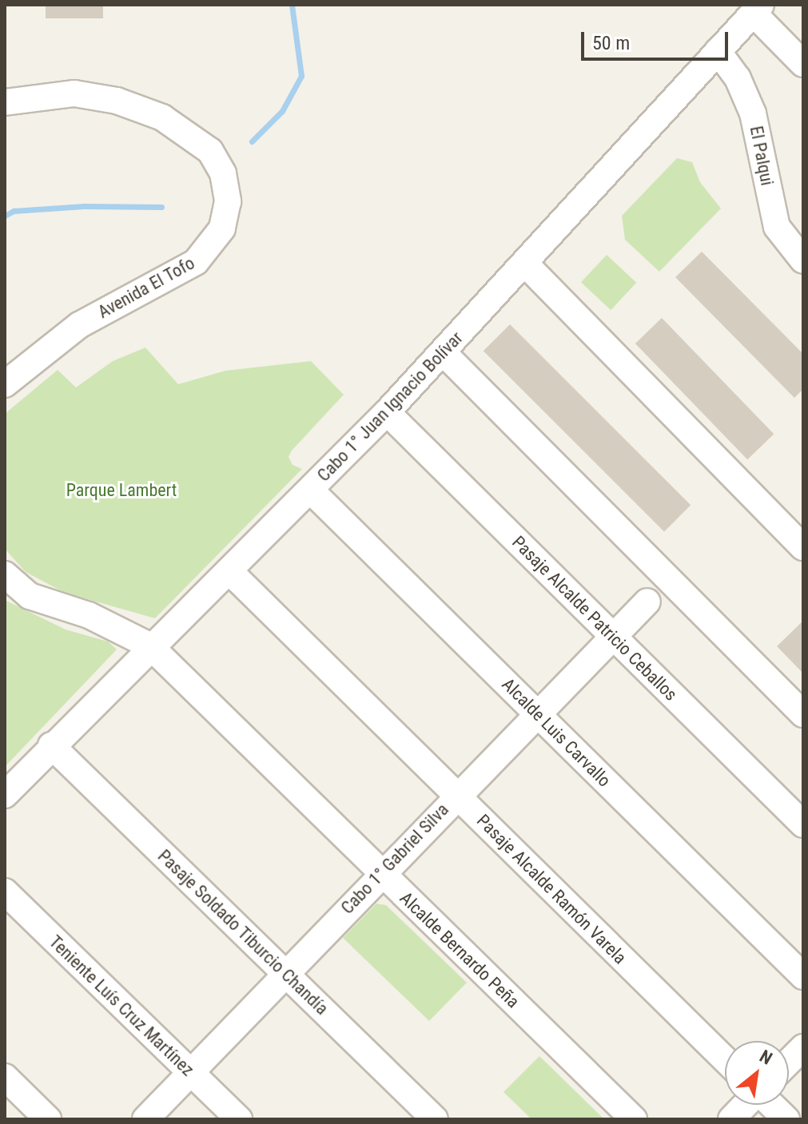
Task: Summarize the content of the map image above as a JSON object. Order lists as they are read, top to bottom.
{
  "streets": {
    "street": [
      "El Palqui",
      "Avenida El Tofo",
      "Cabo 1° Juan Ignacio Bolívar",
      "Pasaje Alcalde Patricio Ceballos",
      "Alcalde Luis Carvallo",
      "Cabo 1° Gabriel Silva",
      "Pasaje Alcalde Ramón Varela",
      "Pasaje Soldado Tiburcio Chandía",
      "Alcalde Bernardo Peña",
      "Teniente Luís Cruz Martínez"
    ]
  },
  "crossings": [
    ["El Palqui", "Cabo 1° Juan Ignacio Bolívar"],
    ["Cabo 1° Juan Ignacio Bolívar", "Pasaje Alcalde Patricio Ceballos"],
    ["Cabo 1° Juan Ignacio Bolívar", "Alcalde Luis Carvallo"],
    ["Cabo 1° Juan Ignacio Bolívar", "Pasaje Alcalde Ramón Varela"],
    ["Cabo 1° Juan Ignacio Bolívar", "Pasaje Soldado Tiburcio Chandía"],
    ["Cabo 1° Juan Ignacio Bolívar", "Alcalde Bernardo Peña"],
    ["Pasaje Alcalde Patricio Ceballos", "Cabo 1° Gabriel Silva"],
    ["Alcalde Luis Carvallo", "Cabo 1° Gabriel Silva"],
    ["Cabo 1° Gabriel Silva", "Pasaje Alcalde Ramón Varela"],
    ["Cabo 1° Gabriel Silva", "Pasaje Soldado Tiburcio Chandía"],
    ["Cabo 1° Gabriel Silva", "Alcalde Bernardo Peña"],
    ["Cabo 1° Gabriel Silva", "Teniente Luís Cruz Martínez"]
  ],
  "parks": ["Parque Lambert"],
  "scale_bar": "50 m",
  "north": "top right"
}
